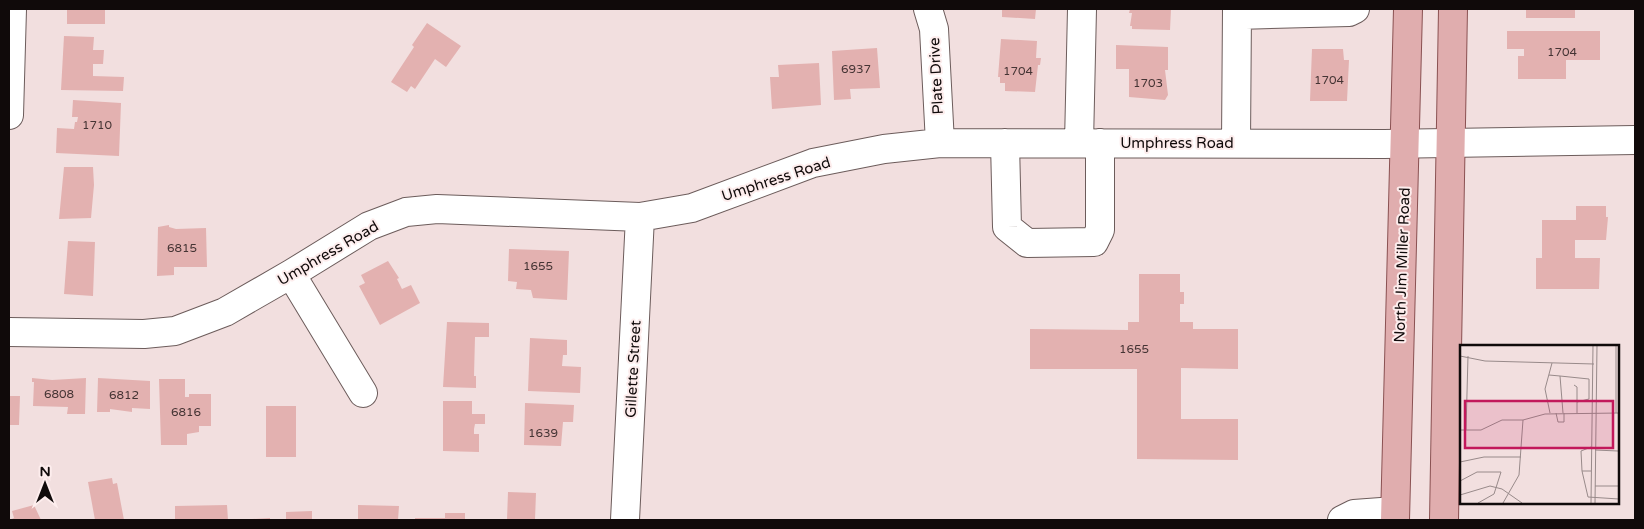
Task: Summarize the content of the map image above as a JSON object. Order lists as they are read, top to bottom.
{
  "streets": {
    "main road": ["North Jim Miller Road"],
    "street": ["Plate Drive", "Umphress Road", "Gillette Street"]
  },
  "crossings": [
    ["Plate Drive", "Umphress Road"],
    ["Umphress Road", "North Jim Miller Road"],
    ["Umphress Road", "Gillette Street"]
  ],
  "house_numbers": [
    "1704",
    "6937",
    "1704",
    "1704",
    "1703",
    "1710",
    "6815",
    "1655",
    "1655",
    "6808",
    "6812",
    "6816",
    "1639"
  ],
  "north": "top"
}
